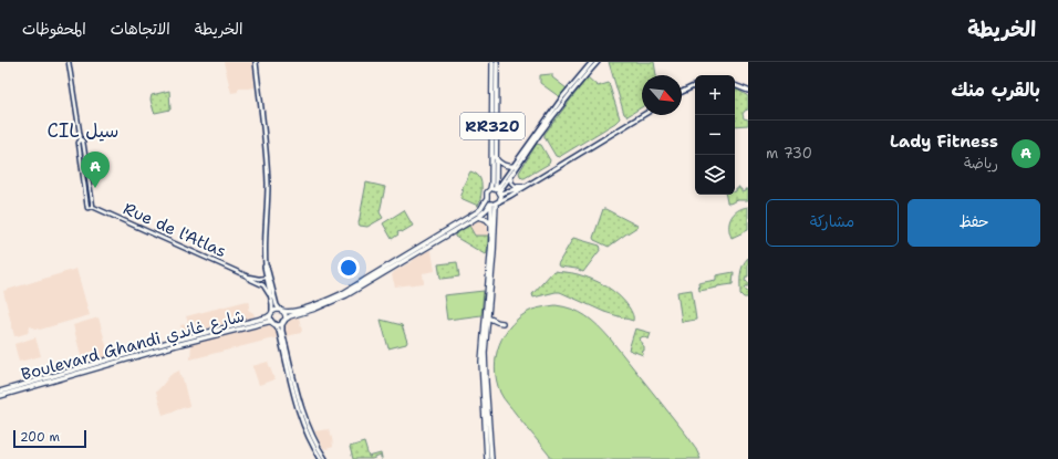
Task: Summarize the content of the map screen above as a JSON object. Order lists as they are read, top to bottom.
{
  "streets": {
    "main road": ["RR320", "Boulevard Ghandi شارع غاندي"],
    "street": ["Rue de l'Atlas"]
  },
  "districts": ["CIL سيل"],
  "scale_bar": "200 m",
  "north": "bottom right",
  "page": {
    "header": "الخريطة",
    "nav": ["الخريطة", "الاتجاهات", "المحفوظات"],
    "heading": "بالقرب منك",
    "map_buttons": ["+", "−"],
    "list": [
      {
        "mark": "A",
        "name": "Lady Fitness",
        "note": "رياضة",
        "value": "730 m"
      }
    ],
    "pins": "A",
    "buttons": ["حفظ", "مشاركة"],
    "scale": "200 m"
  }
}
